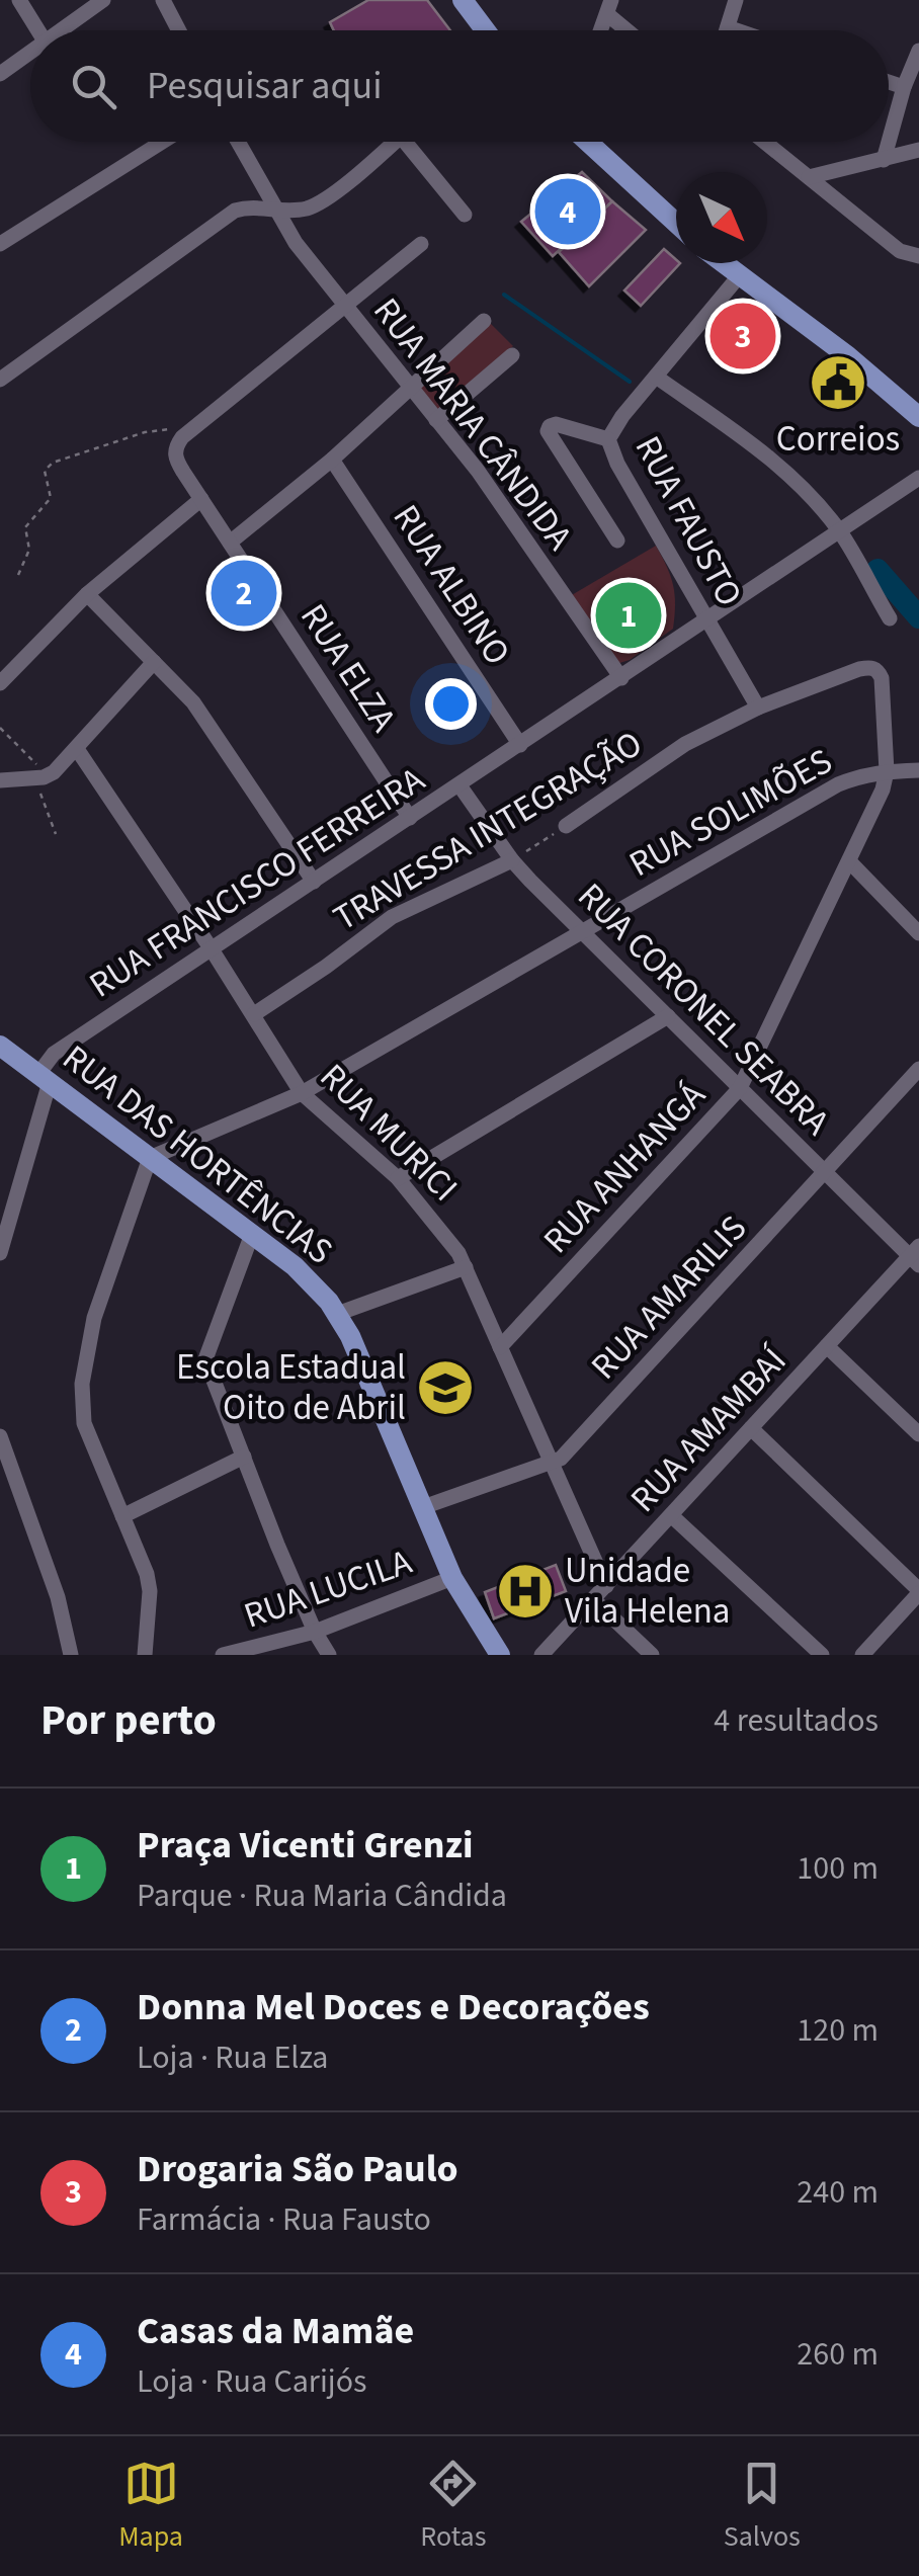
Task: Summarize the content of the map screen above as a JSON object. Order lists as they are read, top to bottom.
{
  "streets": {
    "main road": ["RUA DAS HORTÊNCIAS"],
    "street": [
      "RUA MARIA CÂNDIDA",
      "RUA FAUSTO",
      "RUA ALBINO",
      "RUA ELZA",
      "RUA SOLIMÕES",
      "TRAVESSA INTEGRAÇÃO",
      "RUA FRANCISCO FERREIRA",
      "RUA CORONEL SEABRA",
      "RUA MURICI",
      "RUA ANHANGÁ",
      "RUA AMARILIS",
      "RUA AMAMBAÍ",
      "RUA LUCILA"
    ]
  },
  "crossings": [
    ["RUA MARIA CÂNDIDA", "RUA FRANCISCO FERREIRA"],
    ["RUA FAUSTO", "TRAVESSA INTEGRAÇÃO"],
    ["RUA FAUSTO", "RUA FRANCISCO FERREIRA"],
    ["RUA ALBINO", "RUA FRANCISCO FERREIRA"],
    ["RUA ELZA", "RUA FRANCISCO FERREIRA"],
    ["RUA SOLIMÕES", "RUA CORONEL SEABRA"],
    ["RUA SOLIMÕES", "RUA MURICI"],
    ["RUA SOLIMÕES", "RUA DAS HORTÊNCIAS"],
    ["RUA SOLIMÕES", "RUA ANHANGÁ"],
    ["TRAVESSA INTEGRAÇÃO", "RUA CORONEL SEABRA"],
    ["TRAVESSA INTEGRAÇÃO", "RUA MURICI"],
    ["TRAVESSA INTEGRAÇÃO", "RUA ANHANGÁ"],
    ["RUA FRANCISCO FERREIRA", "RUA CORONEL SEABRA"],
    ["RUA FRANCISCO FERREIRA", "RUA MURICI"],
    ["RUA FRANCISCO FERREIRA", "RUA DAS HORTÊNCIAS"],
    ["RUA CORONEL SEABRA", "RUA ANHANGÁ"],
    ["RUA CORONEL SEABRA", "RUA AMARILIS"],
    ["RUA CORONEL SEABRA", "RUA AMAMBAÍ"],
    ["RUA MURICI", "RUA ANHANGÁ"],
    ["RUA MURICI", "RUA AMARILIS"],
    ["RUA MURICI", "RUA AMAMBAÍ"],
    ["RUA DAS HORTÊNCIAS", "RUA AMARILIS"],
    ["RUA DAS HORTÊNCIAS", "RUA LUCILA"]
  ],
  "places": {
    "public building": ["Correios"],
    "school or university": ["Escola Estadual Oito de Abril"],
    "hospital": ["Unidade Vila Helena"]
  },
  "north": "bottom right",
  "page": {
    "search": "Pesquisar aqui",
    "pins": [
      "4",
      "3",
      "2",
      "1"
    ],
    "heading": ["Por perto", "4 resultados"],
    "list": [
      {
        "mark": "1",
        "name": "Praça Vicenti Grenzi",
        "note": "Parque · Rua Maria Cândida",
        "value": "100 m"
      },
      {
        "mark": "2",
        "name": "Donna Mel Doces e Decorações",
        "note": "Loja · Rua Elza",
        "value": "120 m"
      },
      {
        "mark": "3",
        "name": "Drogaria São Paulo",
        "note": "Farmácia · Rua Fausto",
        "value": "240 m"
      },
      {
        "mark": "4",
        "name": "Casas da Mamãe",
        "note": "Loja · Rua Carijós",
        "value": "260 m"
      }
    ],
    "nav": ["Mapa", "Rotas", "Salvos"]
  }
}
